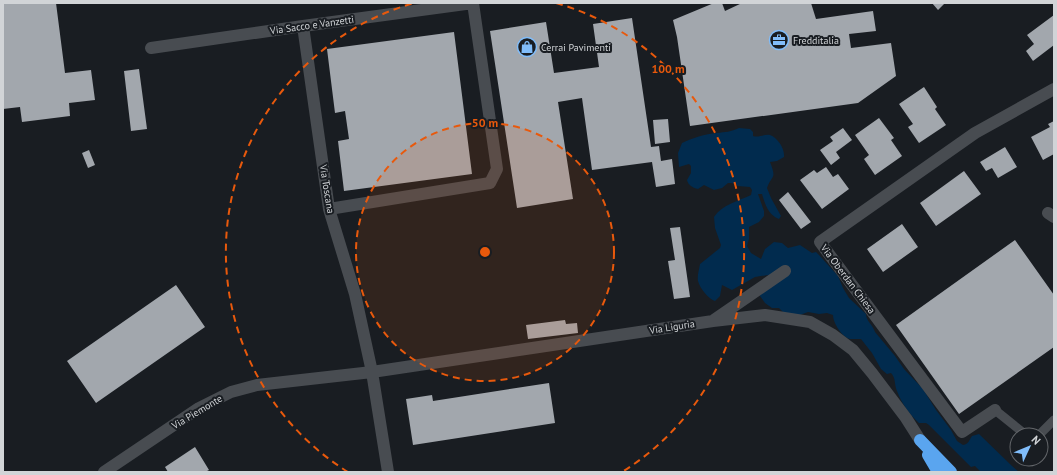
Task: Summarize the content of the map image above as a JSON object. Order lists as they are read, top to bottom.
{
  "streets": {
    "street": [
      "Via Sacco e Vanzetti",
      "Via Toscana",
      "Via Oberdan Chiesa",
      "Via Liguria",
      "Via Piemonte"
    ]
  },
  "crossings": [
    ["Via Sacco e Vanzetti", "Via Toscana"],
    ["Via Toscana", "Via Liguria"],
    ["Via Toscana", "Via Piemonte"],
    ["Via Liguria", "Via Piemonte"]
  ],
  "places": {
    "office": ["Fredditalia"],
    "shop": ["Cerrai Pavimenti"]
  },
  "north": "top right",
  "rings": ["100 m", "50 m"]
}
